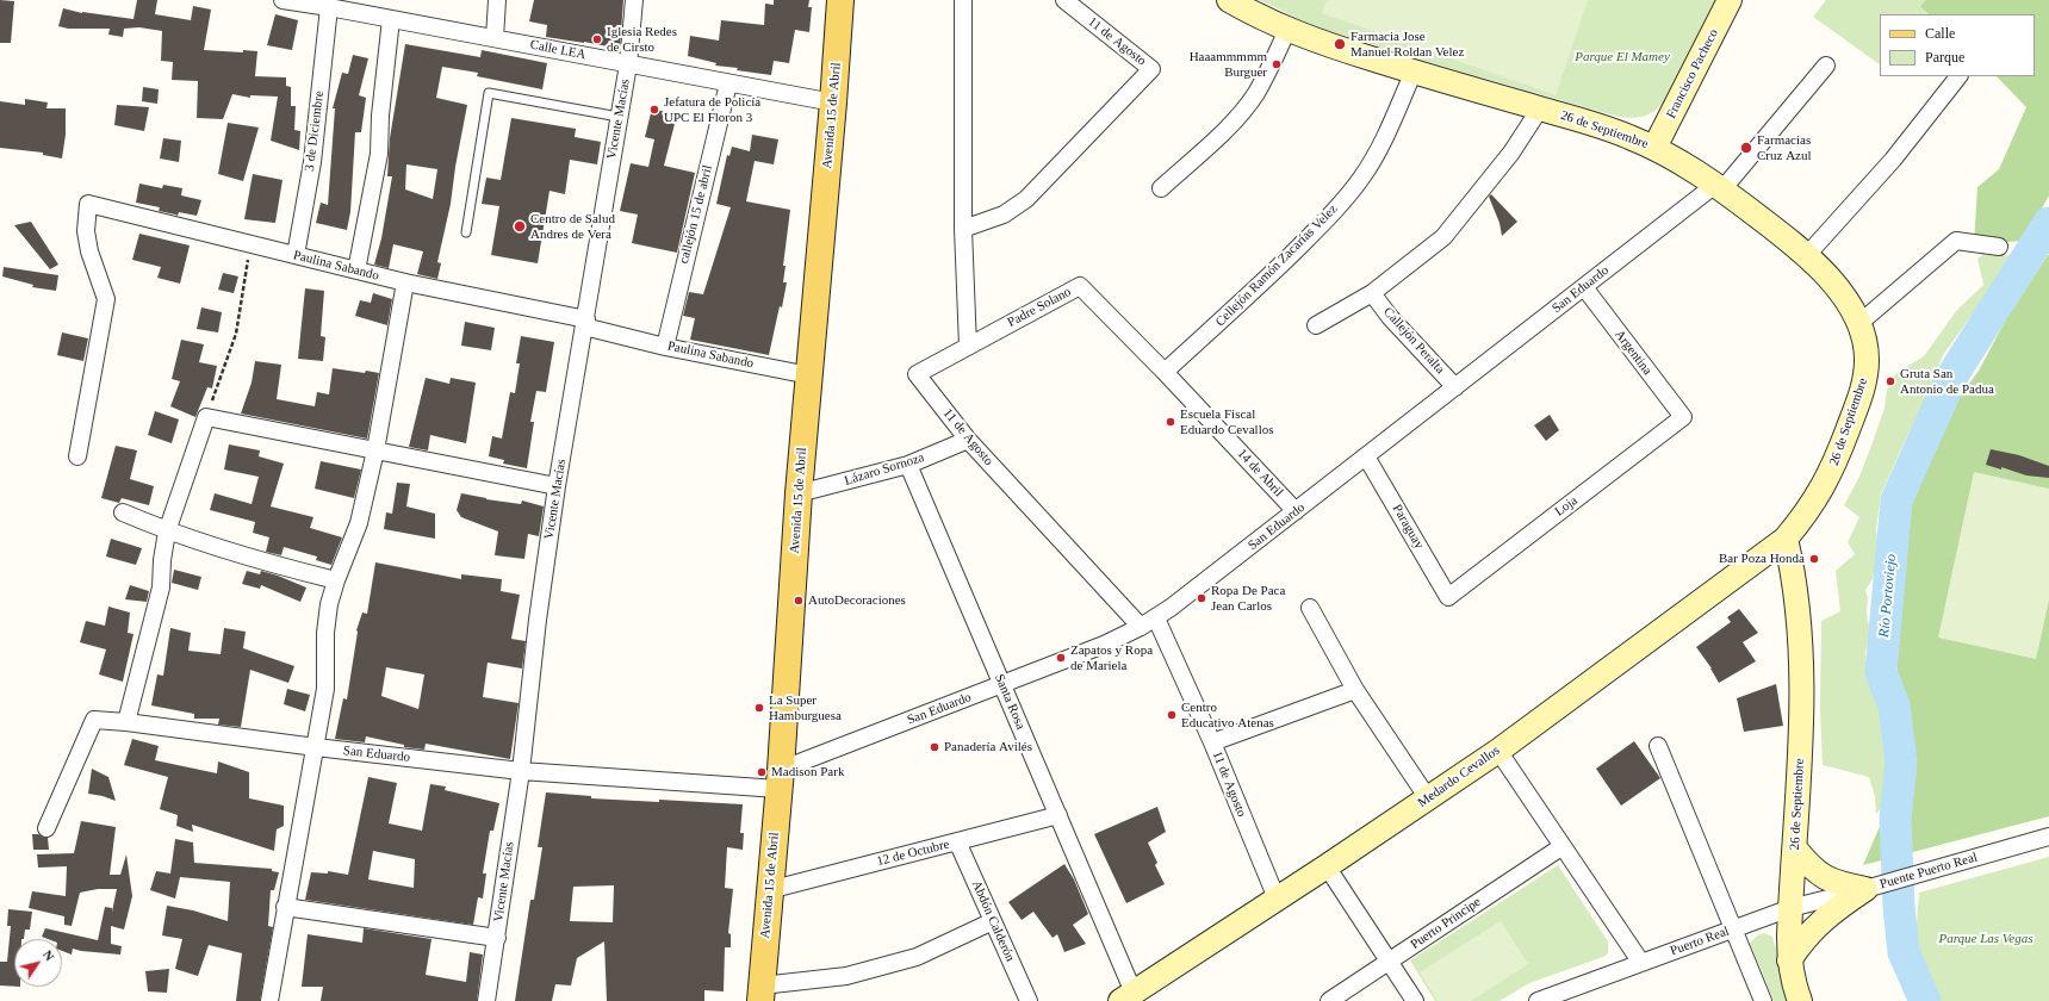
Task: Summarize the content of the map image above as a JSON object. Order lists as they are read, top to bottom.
{
  "streets": {
    "main road": ["Avenida 15 de Abril"],
    "street": [
      "11 de Agosto",
      "Calle LEA",
      "Francisco Pacheco",
      "Vicente Macías",
      "26 de Septiembre",
      "3 de Diciembre",
      "callejón 15 de abril",
      "Paulina Sabando",
      "Cellejón Ramón Zacarías Velez",
      "San Eduardo",
      "Padre Solano",
      "Callejón Peralta",
      "Argentina",
      "Lázaro Sornoza",
      "14 de Abril",
      "Loja",
      "Paraguay",
      "Santa Rosa",
      "Medardo Cevallos",
      "12 de Octubre",
      "Puente Puerto Real",
      "Abdón Calderón",
      "Puerto Principe",
      "Puerto Real"
    ]
  },
  "crossings": [
    ["11 de Agosto", "San Eduardo"],
    ["11 de Agosto", "Padre Solano"],
    ["11 de Agosto", "Lázaro Sornoza"],
    ["11 de Agosto", "Medardo Cevallos"],
    ["Calle LEA", "Avenida 15 de Abril"],
    ["Calle LEA", "Vicente Macías"],
    ["Calle LEA", "3 de Diciembre"],
    ["Calle LEA", "callejón 15 de abril"],
    ["Francisco Pacheco", "26 de Septiembre"],
    ["Avenida 15 de Abril", "Paulina Sabando"],
    ["Avenida 15 de Abril", "San Eduardo"],
    ["Avenida 15 de Abril", "Lázaro Sornoza"],
    ["Avenida 15 de Abril", "12 de Octubre"],
    ["Vicente Macías", "Paulina Sabando"],
    ["Vicente Macías", "San Eduardo"],
    ["26 de Septiembre", "Cellejón Ramón Zacarías Velez"],
    ["26 de Septiembre", "San Eduardo"],
    ["26 de Septiembre", "Medardo Cevallos"],
    ["26 de Septiembre", "Puerto Real"],
    ["3 de Diciembre", "Paulina Sabando"],
    ["callejón 15 de abril", "Paulina Sabando"],
    ["Cellejón Ramón Zacarías Velez", "Padre Solano"],
    ["Cellejón Ramón Zacarías Velez", "14 de Abril"],
    ["San Eduardo", "Callejón Peralta"],
    ["San Eduardo", "Argentina"],
    ["San Eduardo", "14 de Abril"],
    ["San Eduardo", "Paraguay"],
    ["San Eduardo", "Santa Rosa"],
    ["Padre Solano", "14 de Abril"],
    ["Argentina", "Loja"],
    ["Lázaro Sornoza", "Santa Rosa"],
    ["Loja", "Paraguay"],
    ["Santa Rosa", "Medardo Cevallos"],
    ["Santa Rosa", "12 de Octubre"],
    ["12 de Octubre", "Abdón Calderón"],
    ["Puente Puerto Real", "Puerto Real"]
  ],
  "water": ["Río Portoviejo"],
  "parks": ["Parque El Mamey", "Parque Las Vegas"],
  "places": [
    "Iglesia Redes de Cirsto",
    "Farmacia Jose Manuel Roldan Velez",
    "Haaammmmm Burguer",
    "Jefatura de Policía UPC El Floron 3",
    "Farmacias Cruz Azul",
    "Centro de Salud Andres de Vera",
    "Gruta San Antonio de Padua",
    "Escuela Fiscal Eduardo Cevallos",
    "Bar Poza Honda",
    "Ropa De Paca Jean Carlos",
    "AutoDecoraciones",
    "Zapatos y Ropa de Mariela",
    "La Super Hamburguesa",
    "Centro Educativo Atenas",
    "Panadería Avilés",
    "Madison Park"
  ],
  "legend": ["Calle", "Parque"],
  "north": "top right"
}
